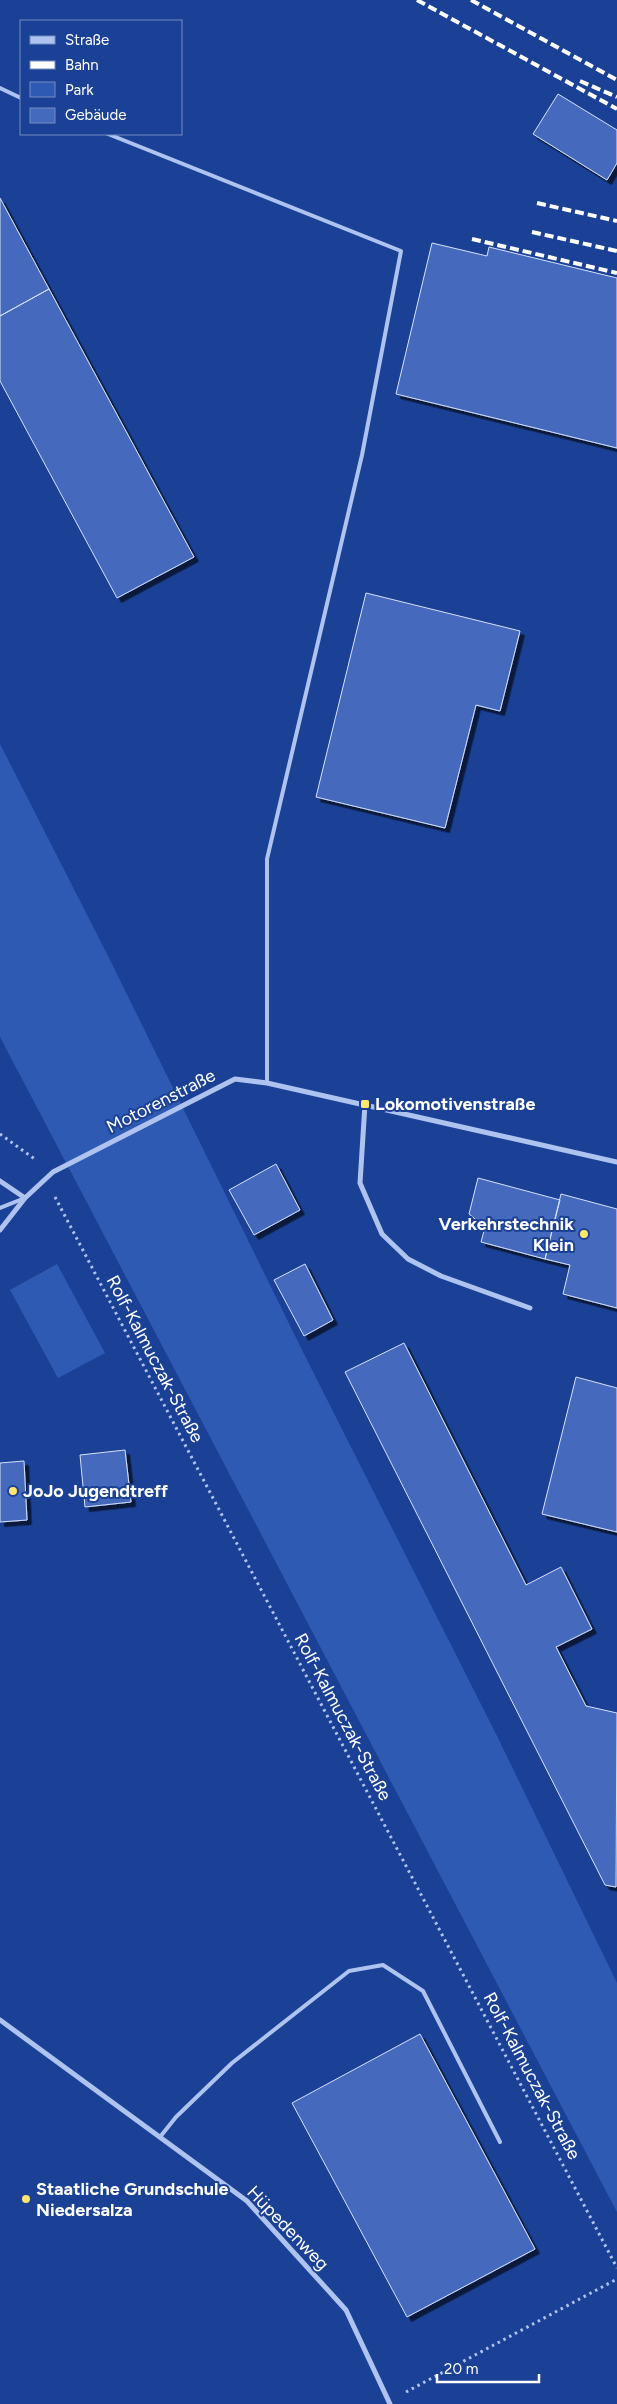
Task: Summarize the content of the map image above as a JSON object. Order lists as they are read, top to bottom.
{
  "streets": {
    "street": ["Motorenstraße", "Hüpedenweg"],
    "path": ["Rolf-Kalmuczak-Straße"]
  },
  "crossings": [
    ["Motorenstraße", "Rolf-Kalmuczak-Straße"]
  ],
  "places": {
    "transit": ["Lokomotivenstraße"],
    "other": ["Verkehrstechnik Klein", "JoJo Jugendtreff", "Staatliche Grundschule Niedersalza"]
  },
  "legend": [
    "Straße",
    "Bahn",
    "Park",
    "Gebäude"
  ],
  "scale_bar": "20 m"
}
